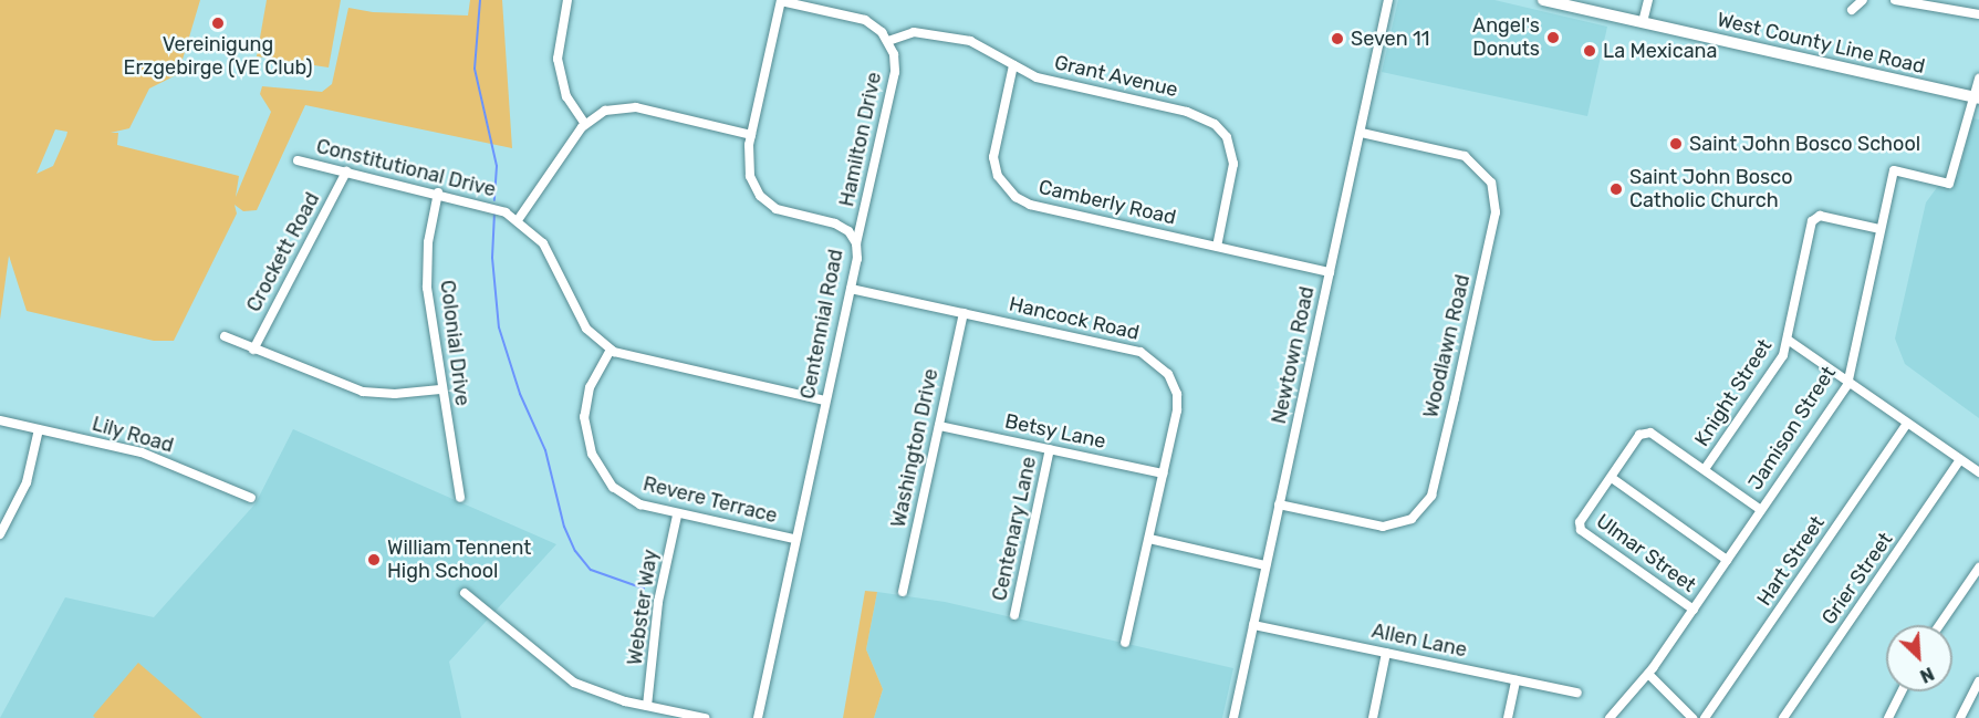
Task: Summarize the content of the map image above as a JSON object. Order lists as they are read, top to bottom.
{
  "streets": {
    "main road": ["West County Line Road"],
    "street": [
      "Grant Avenue",
      "Hamilton Drive",
      "Constitutional Drive",
      "Camberly Road",
      "Crockett Road",
      "Hancock Road",
      "Centennial Road",
      "Colonial Drive",
      "Woodlawn Road",
      "Newtown Road",
      "Knight Street",
      "Jamison Street",
      "Betsy Lane",
      "Lily Road",
      "Washington Drive",
      "Revere Terrace",
      "Centenary Lane",
      "Ulmar Street",
      "Hart Street",
      "Grier Street",
      "Webster Way",
      "Allen Lane"
    ]
  },
  "crossings": [
    ["West County Line Road", "Jamison Street"],
    ["Grant Avenue", "Hamilton Drive"],
    ["Grant Avenue", "Camberly Road"],
    ["Hamilton Drive", "Centennial Road"],
    ["Constitutional Drive", "Crockett Road"],
    ["Constitutional Drive", "Centennial Road"],
    ["Constitutional Drive", "Colonial Drive"],
    ["Constitutional Drive", "Revere Terrace"],
    ["Camberly Road", "Newtown Road"],
    ["Hancock Road", "Centennial Road"],
    ["Hancock Road", "Betsy Lane"],
    ["Hancock Road", "Washington Drive"],
    ["Centennial Road", "Revere Terrace"],
    ["Woodlawn Road", "Newtown Road"],
    ["Newtown Road", "Allen Lane"],
    ["Knight Street", "Jamison Street"],
    ["Jamison Street", "Ulmar Street"],
    ["Betsy Lane", "Washington Drive"],
    ["Betsy Lane", "Centenary Lane"],
    ["Revere Terrace", "Webster Way"]
  ],
  "places": [
    "Vereinigung Erzgebirge (VE Club)",
    "Angel's Donuts",
    "Seven 11",
    "La Mexicana",
    "Saint John Bosco School",
    "Saint John Bosco Catholic Church",
    "William Tennent High School"
  ],
  "north": "bottom right"
}
